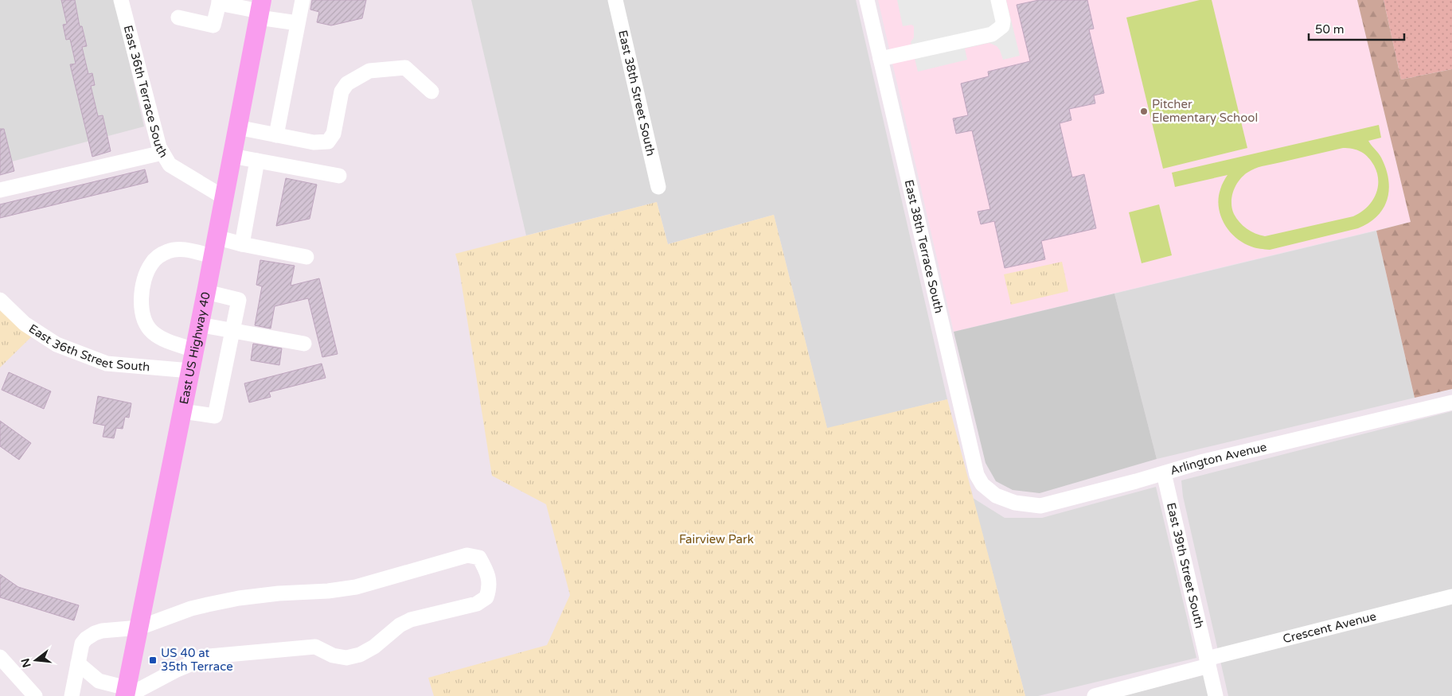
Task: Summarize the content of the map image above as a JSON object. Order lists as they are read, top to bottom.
{
  "streets": {
    "main road": ["East US Highway 40"],
    "street": [
      "East 36th Terrace South",
      "East 38th Street South",
      "East 38th Terrace South",
      "East 36th Street South",
      "Arlington Avenue",
      "East 39th Street South",
      "Crescent Avenue"
    ]
  },
  "crossings": [
    ["East 36th Terrace South", "East US Highway 40"],
    ["East 38th Terrace South", "Arlington Avenue"],
    ["East 36th Street South", "East US Highway 40"],
    ["Arlington Avenue", "East 39th Street South"],
    ["East 39th Street South", "Crescent Avenue"]
  ],
  "parks": ["Fairview Park"],
  "places": {
    "other": ["Pitcher Elementary School"],
    "transit": ["US 40 at 35th Terrace"]
  },
  "scale_bar": "50 m",
  "north": "left"
}
